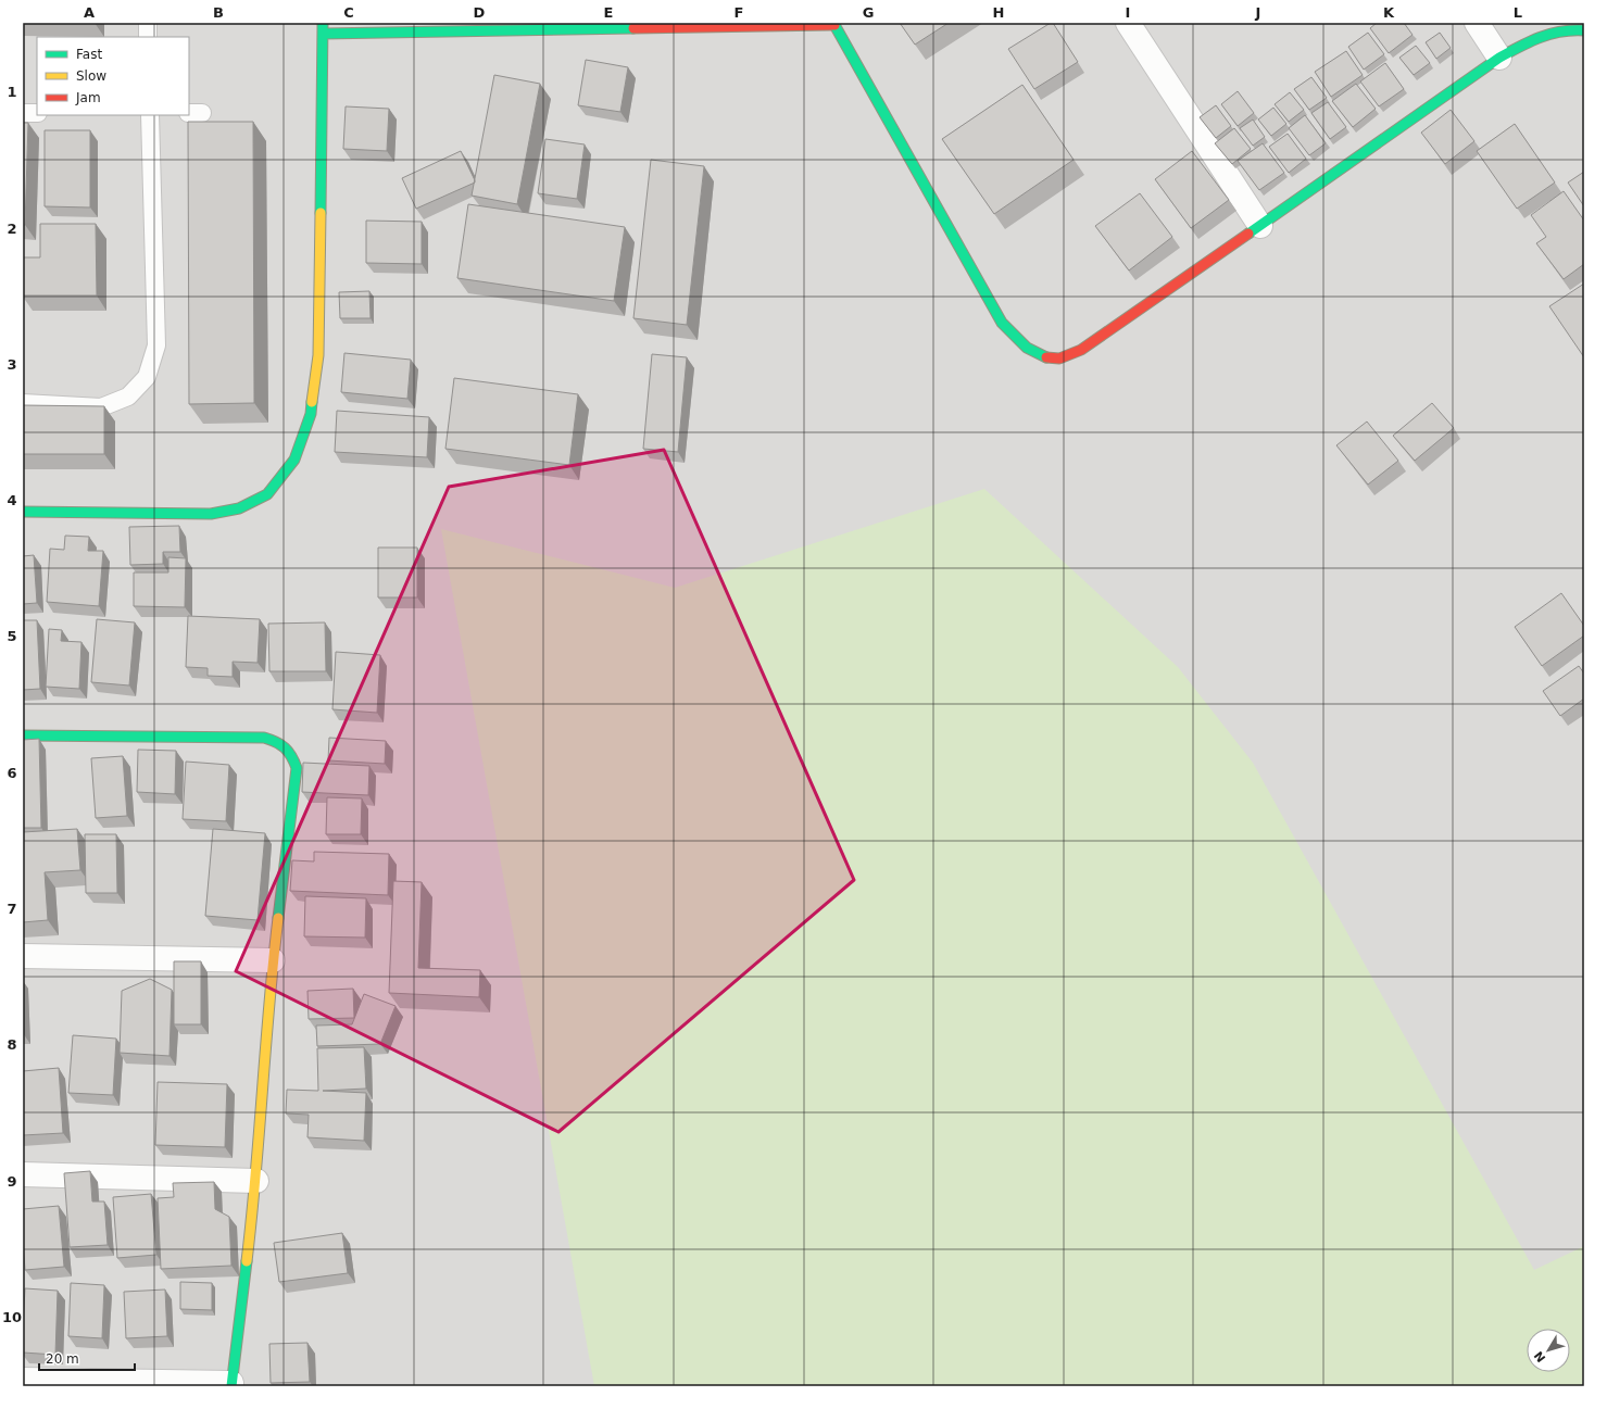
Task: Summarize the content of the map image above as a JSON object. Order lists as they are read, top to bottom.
{
  "legend": ["Fast", "Slow", "Jam"],
  "scale_bar": "20 m",
  "north": "bottom left",
  "grid": {
    "columns": [
      "A",
      "B",
      "C",
      "D",
      "E",
      "F",
      "G",
      "H",
      "I",
      "J",
      "K",
      "L"
    ],
    "rows": [
      "1",
      "2",
      "3",
      "4",
      "5",
      "6",
      "7",
      "8",
      "9",
      "10"
    ]
  }
}
